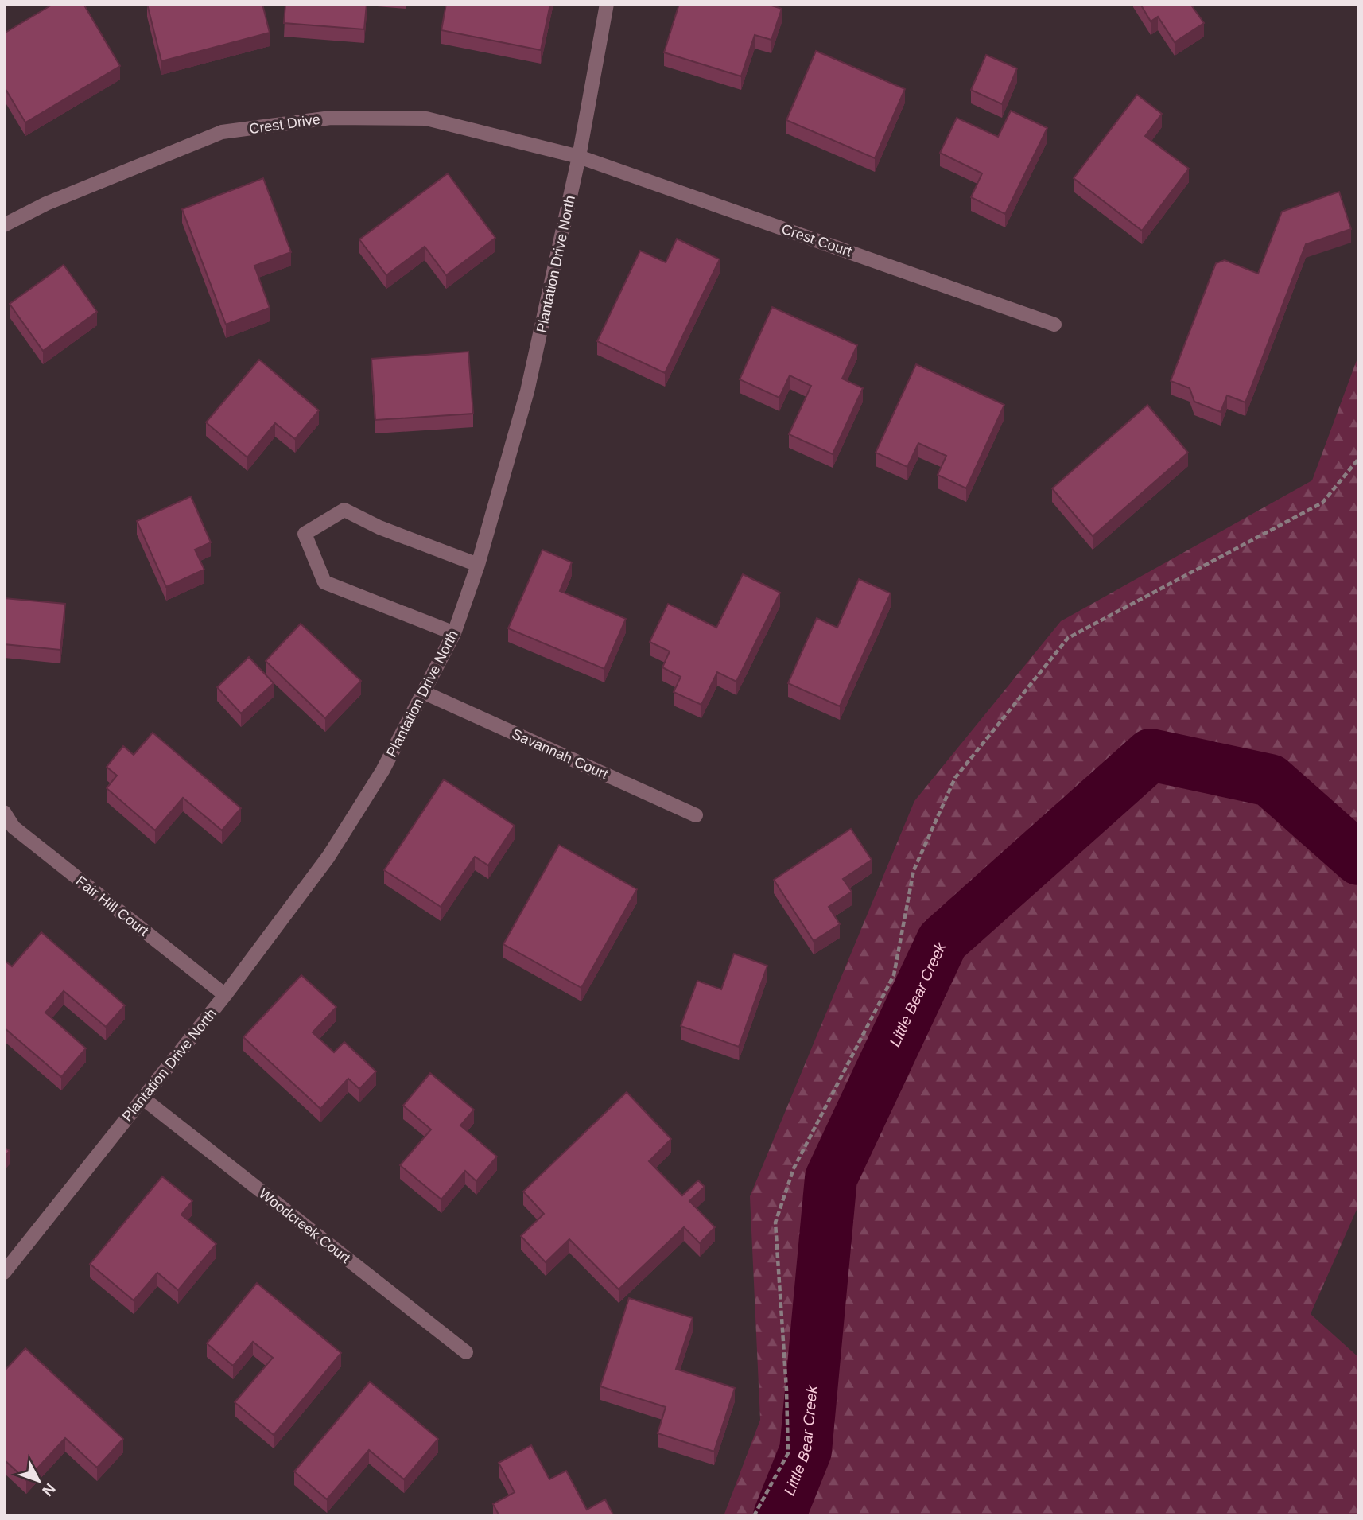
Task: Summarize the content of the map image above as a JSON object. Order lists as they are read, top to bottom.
{
  "streets": {
    "street": [
      "Crest Drive",
      "Crest Court",
      "Plantation Drive North",
      "Savannah Court",
      "Fair Hill Court",
      "Woodcreek Court"
    ]
  },
  "crossings": [
    ["Crest Drive", "Crest Court"],
    ["Crest Drive", "Plantation Drive North"],
    ["Crest Court", "Plantation Drive North"],
    ["Plantation Drive North", "Savannah Court"],
    ["Plantation Drive North", "Fair Hill Court"],
    ["Plantation Drive North", "Woodcreek Court"]
  ],
  "water": ["Little Bear Creek"],
  "north": "bottom right"
}
